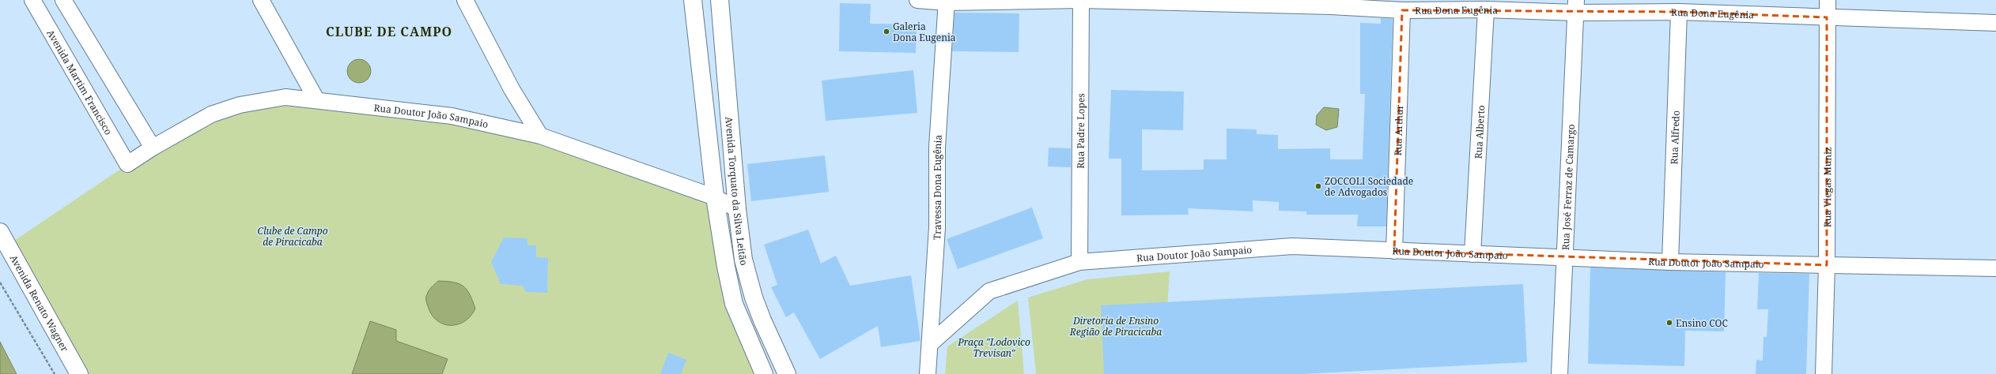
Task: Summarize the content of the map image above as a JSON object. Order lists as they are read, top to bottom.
{
  "streets": {
    "main road": ["Avenida Torquato da Silva Leitão", "Avenida Renato Wagner"],
    "street": [
      "Rua Dona Eugênia",
      "Avenida Martim Francisco",
      "Rua Doutor João Sampaio",
      "Rua Arthur",
      "Rua Padre Lopes",
      "Rua Alberto",
      "Rua Alfredo",
      "Travessa Dona Eugênia",
      "Rua José Ferraz de Camargo",
      "Rua Viegas Muniz"
    ]
  },
  "crossings": [
    ["Rua Dona Eugênia", "Rua Arthur"],
    ["Rua Dona Eugênia", "Rua Padre Lopes"],
    ["Rua Dona Eugênia", "Rua Alberto"],
    ["Rua Dona Eugênia", "Rua Alfredo"],
    ["Rua Dona Eugênia", "Travessa Dona Eugênia"],
    ["Rua Dona Eugênia", "Rua José Ferraz de Camargo"],
    ["Rua Dona Eugênia", "Rua Viegas Muniz"],
    ["Avenida Martim Francisco", "Rua Doutor João Sampaio"],
    ["Rua Doutor João Sampaio", "Rua Arthur"],
    ["Rua Doutor João Sampaio", "Rua Padre Lopes"],
    ["Rua Doutor João Sampaio", "Rua Alberto"],
    ["Rua Doutor João Sampaio", "Rua Alfredo"],
    ["Rua Doutor João Sampaio", "Travessa Dona Eugênia"],
    ["Rua Doutor João Sampaio", "Rua José Ferraz de Camargo"],
    ["Rua Doutor João Sampaio", "Rua Viegas Muniz"],
    ["Rua Doutor João Sampaio", "Avenida Torquato da Silva Leitão"]
  ],
  "districts": ["CLUBE DE CAMPO"],
  "parks": ["Clube de Campo de Piracicaba", "Diretoria de Ensino Região de Piracicaba", "Praça \"Lodovico Trevisan\""],
  "places": ["Galeria Dona Eugenia", "ZOCCOLI Sociedade de Advogados", "Ensino COC"]
}
